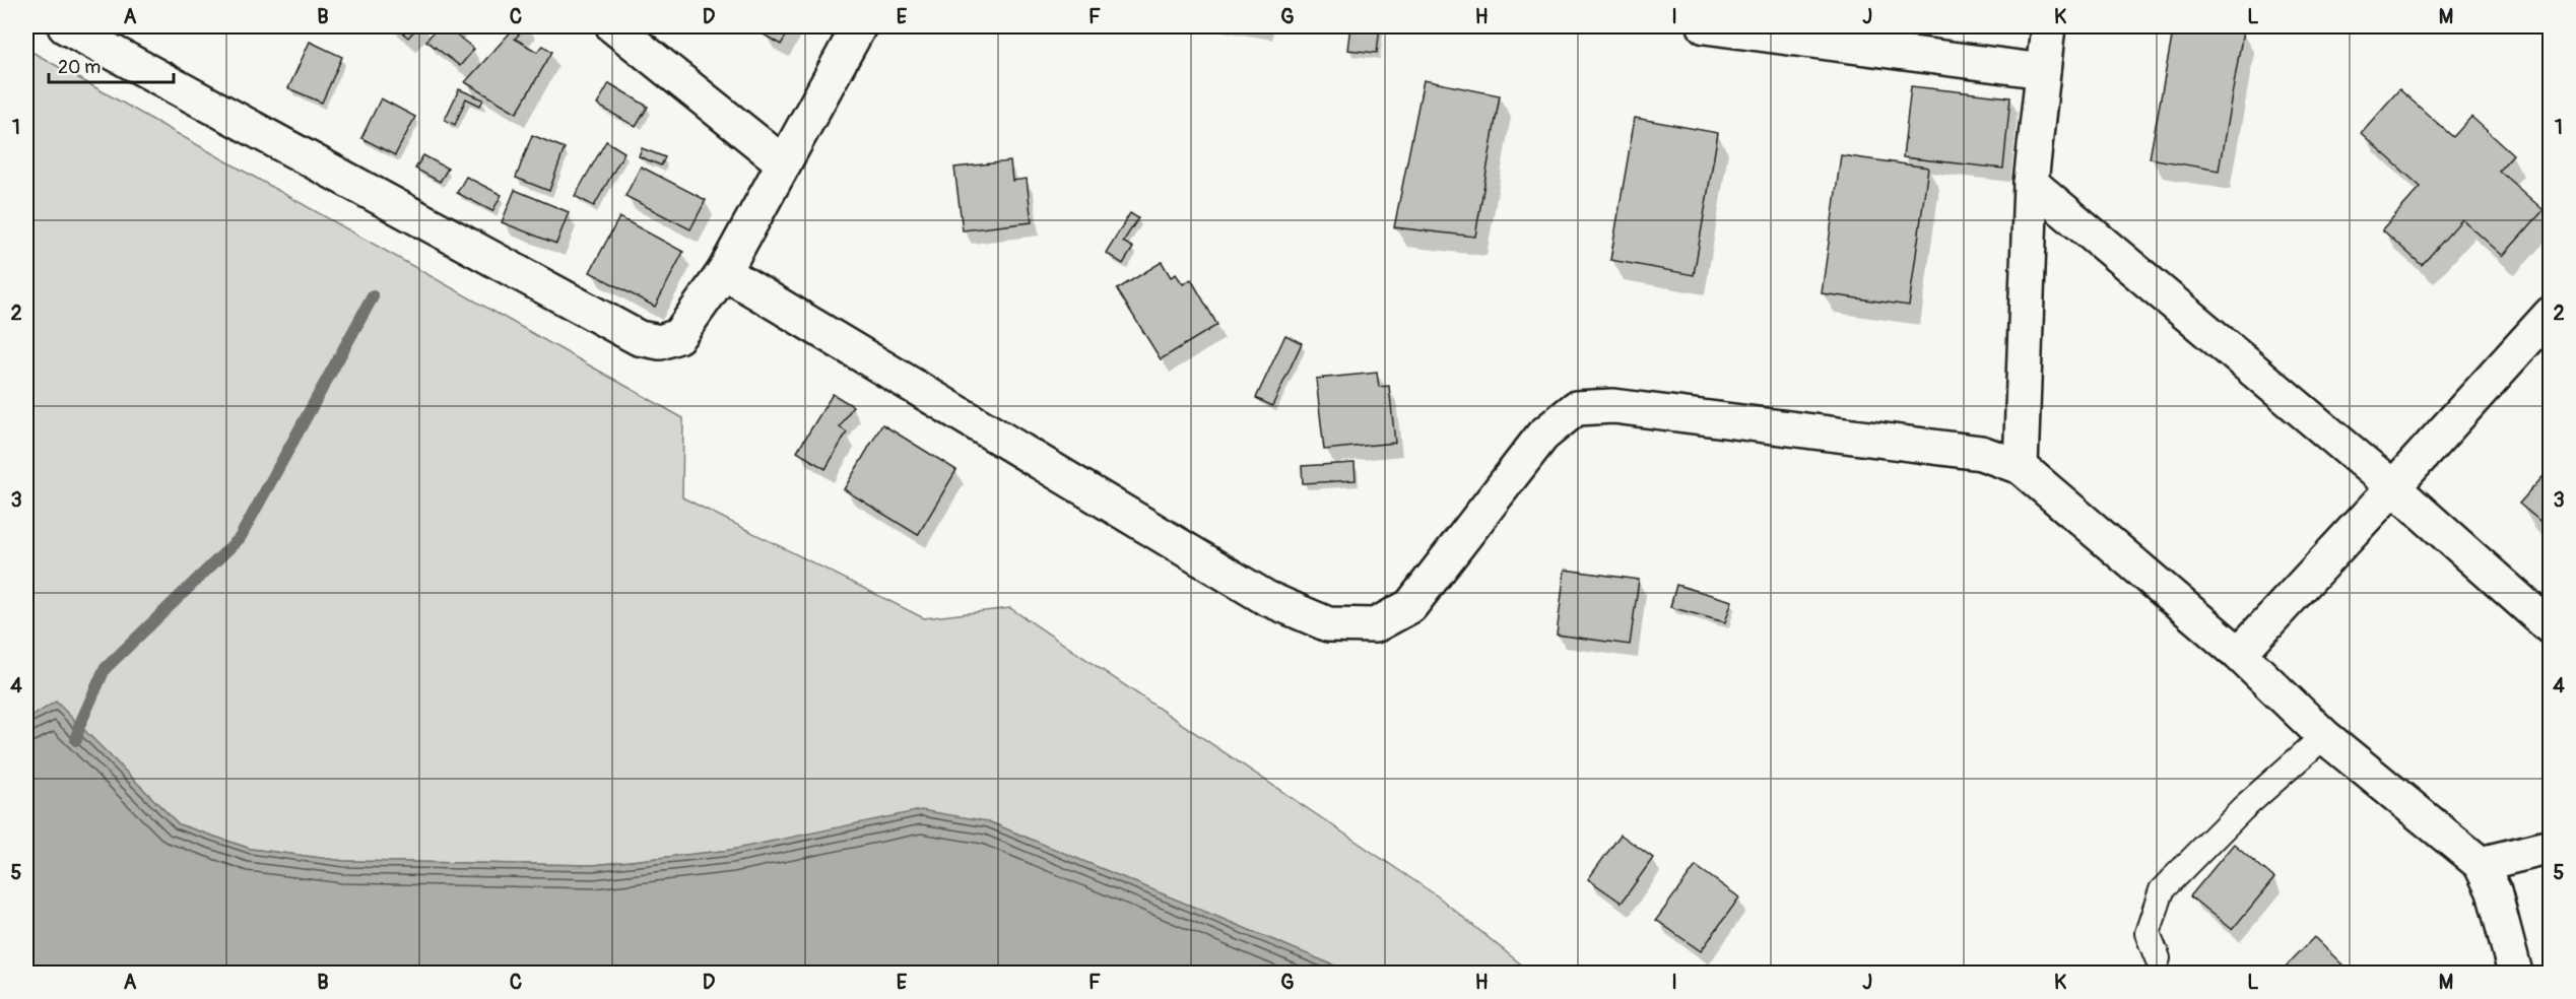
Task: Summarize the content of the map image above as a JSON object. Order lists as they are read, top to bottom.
{
  "scale_bar": "20 m",
  "grid": {
    "columns": [
      "A",
      "B",
      "C",
      "D",
      "E",
      "F",
      "G",
      "H",
      "I",
      "J",
      "K",
      "L",
      "M"
    ],
    "rows": [
      "1",
      "2",
      "3",
      "4",
      "5"
    ]
  }
}
